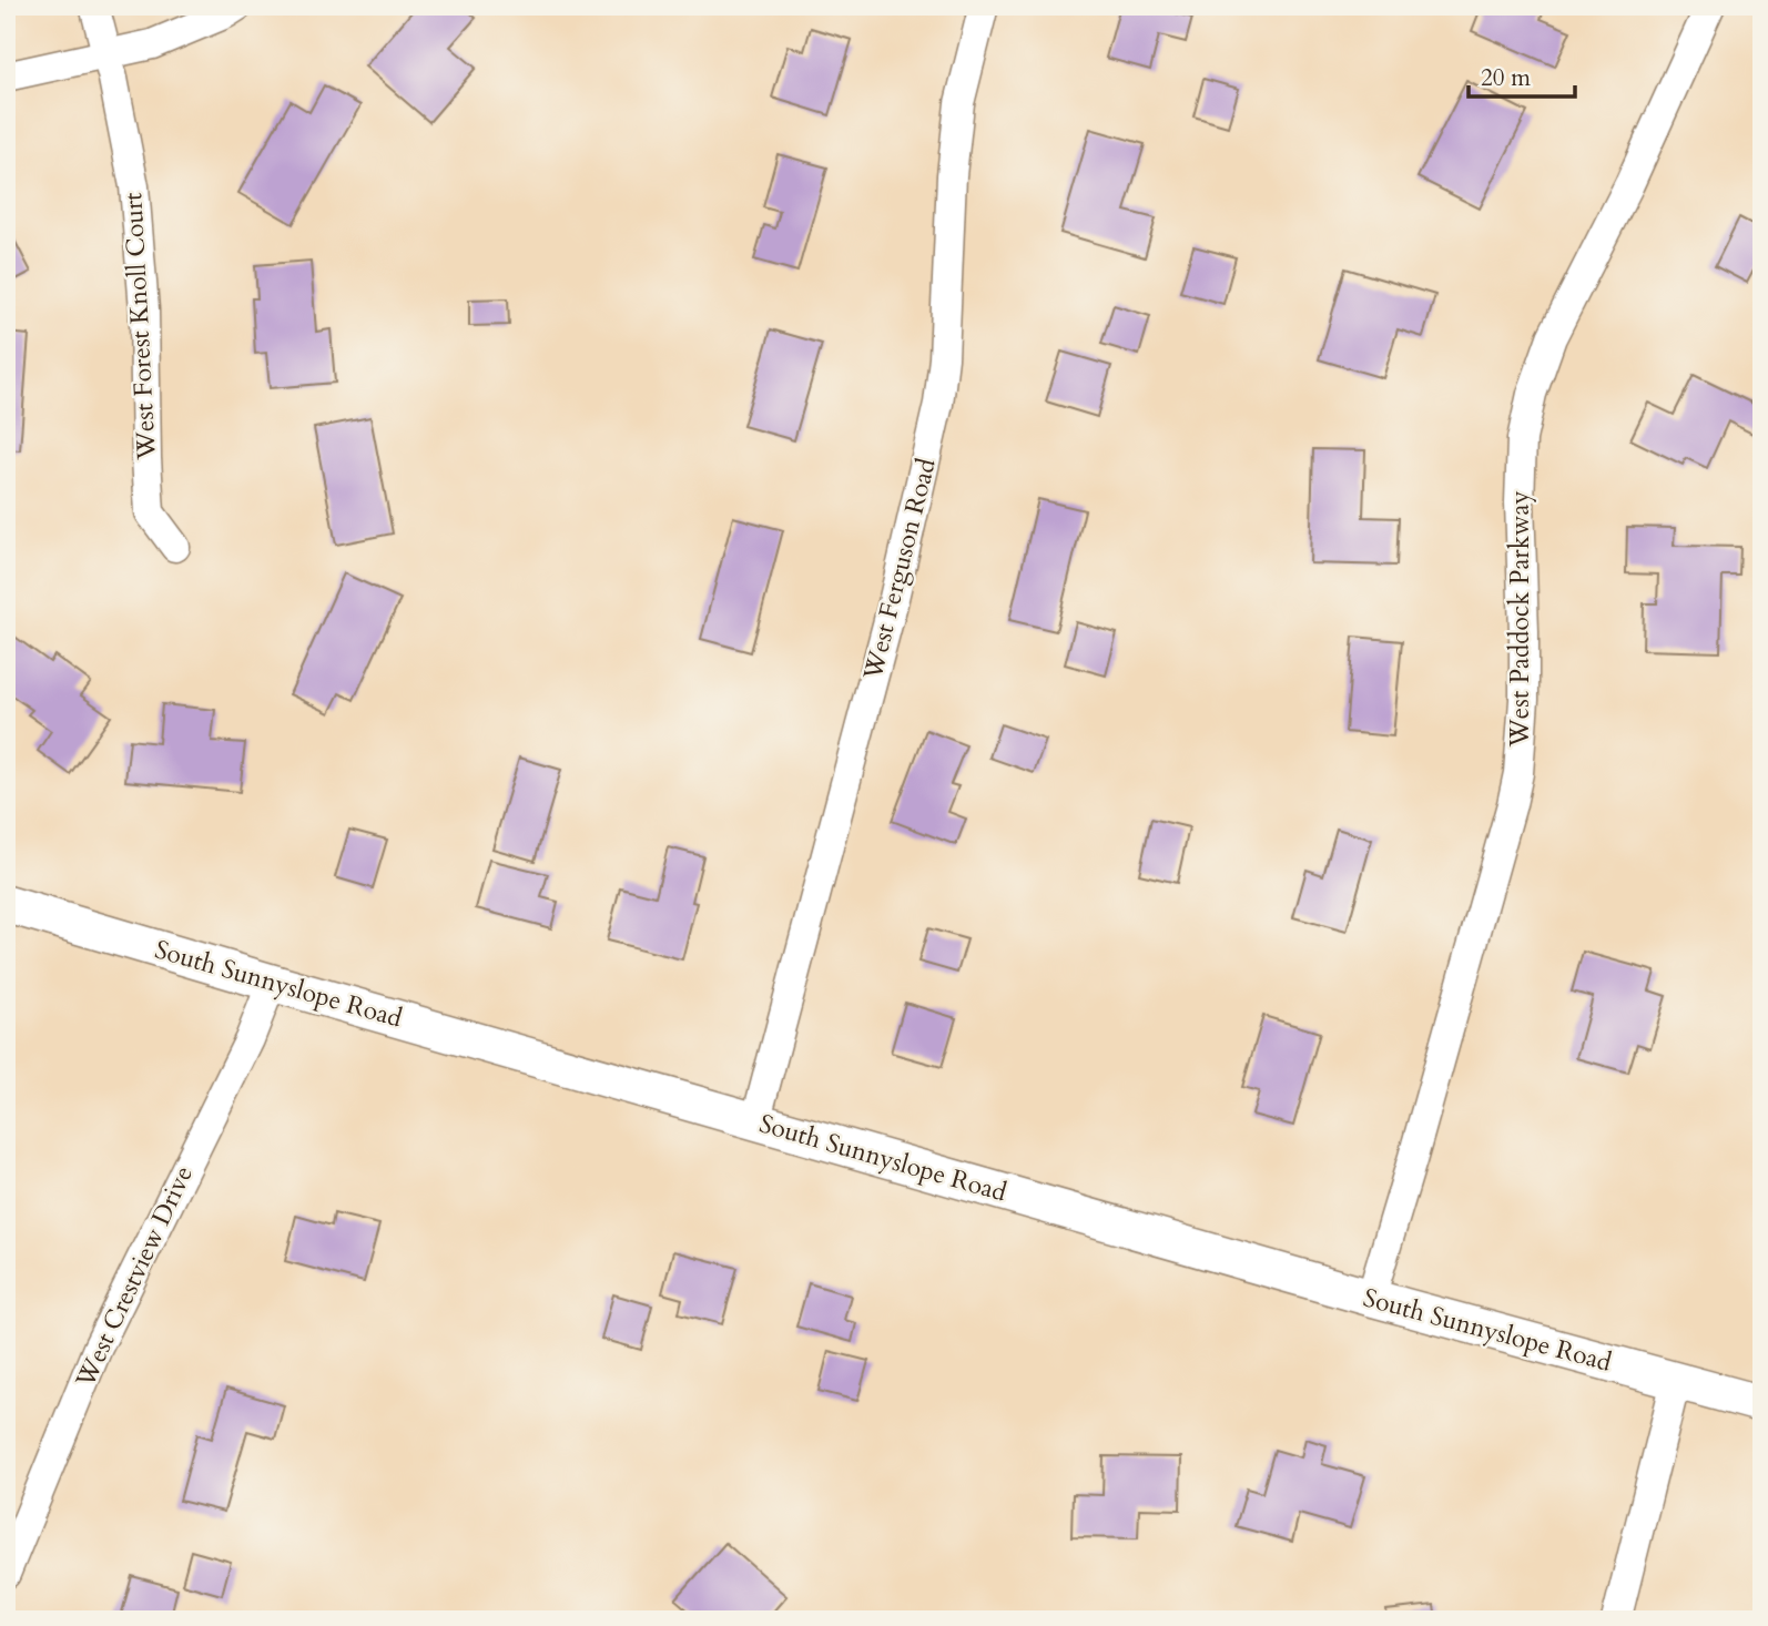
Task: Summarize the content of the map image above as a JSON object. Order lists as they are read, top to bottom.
{
  "streets": {
    "street": [
      "West Forest Knoll Court",
      "West Ferguson Road",
      "West Paddock Parkway",
      "South Sunnyslope Road",
      "West Crestview Drive"
    ]
  },
  "crossings": [
    ["West Ferguson Road", "South Sunnyslope Road"],
    ["West Paddock Parkway", "South Sunnyslope Road"],
    ["South Sunnyslope Road", "West Crestview Drive"]
  ],
  "scale_bar": "20 m"
}
